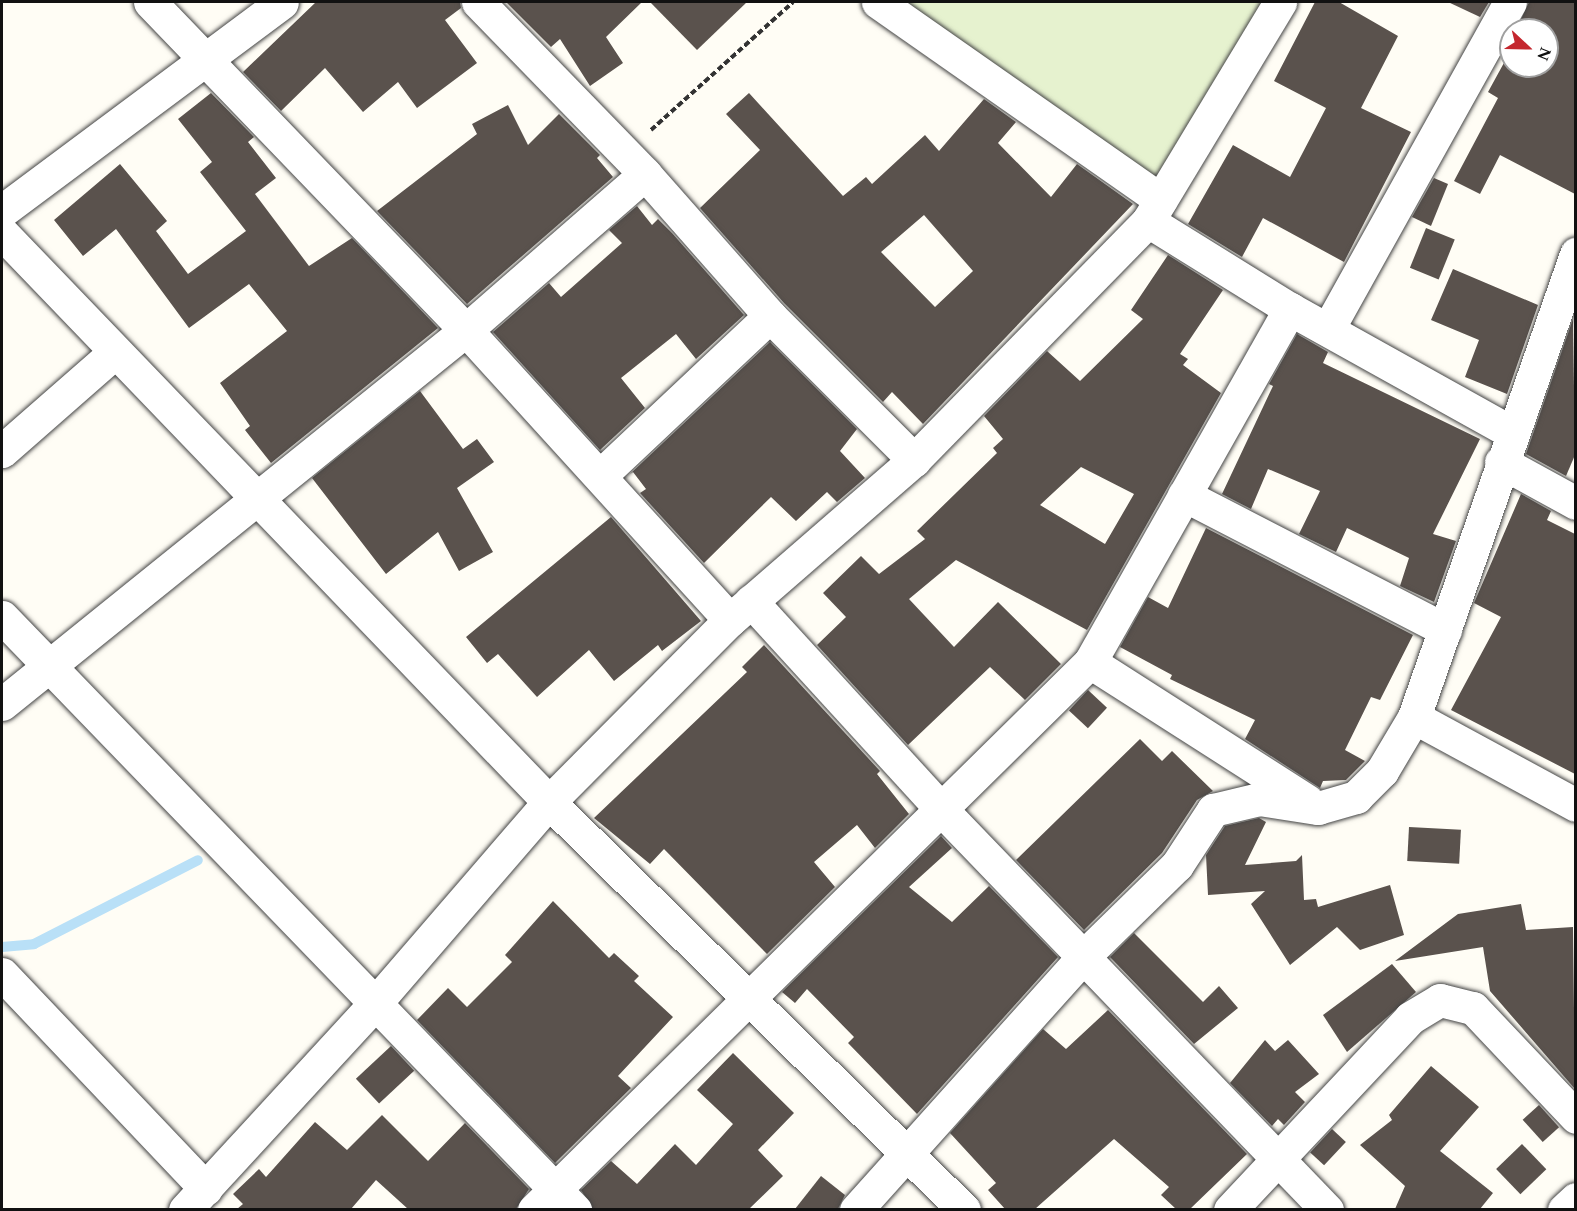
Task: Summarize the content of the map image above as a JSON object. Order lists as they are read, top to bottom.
{
  "north": "right"
}
